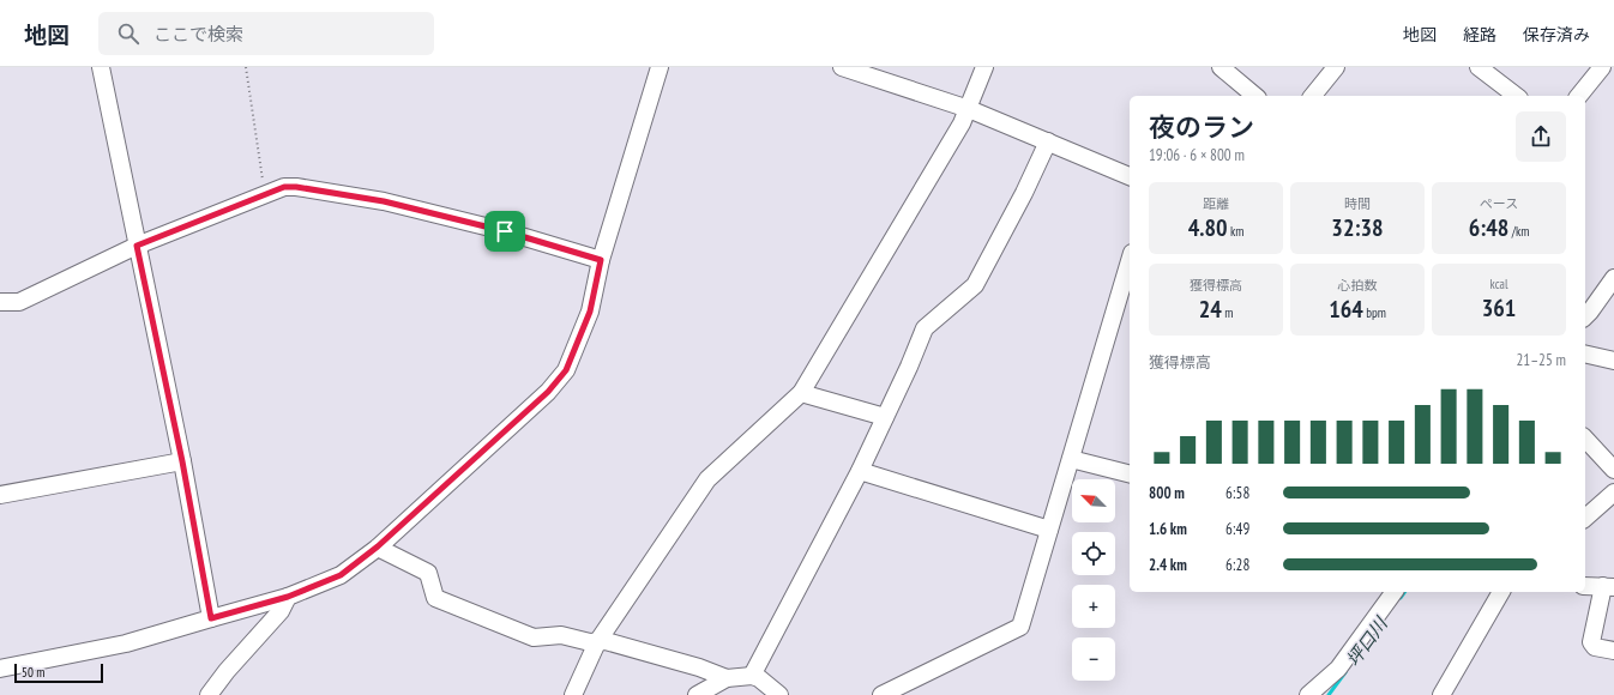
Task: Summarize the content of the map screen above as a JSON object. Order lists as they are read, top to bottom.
{
  "water": ["坪口川"],
  "scale_bar": "50 m",
  "north": "top left",
  "page": {
    "header": "地図",
    "search": "ここで検索",
    "nav": ["地図", "経路", "保存済み"],
    "heading": ["夜のラン", "19:06 · 6 × 800 m"],
    "stats": [
      ["距離", "4.80 km"],
      ["時間", "32:38"],
      ["ペース", "6:48 /km"],
      ["獲得標高", "24 m"],
      ["心拍数", "164 bpm"],
      ["kcal", "361"]
    ],
    "chart": ["獲得標高", "21–25 m"],
    "list": [
      {
        "name": "800 m",
        "note": "6:58"
      },
      {
        "name": "1.6 km",
        "note": "6:49"
      },
      {
        "name": "2.4 km",
        "note": "6:28"
      }
    ],
    "map_buttons": ["+", "−"],
    "scale": "50 m"
  }
}
